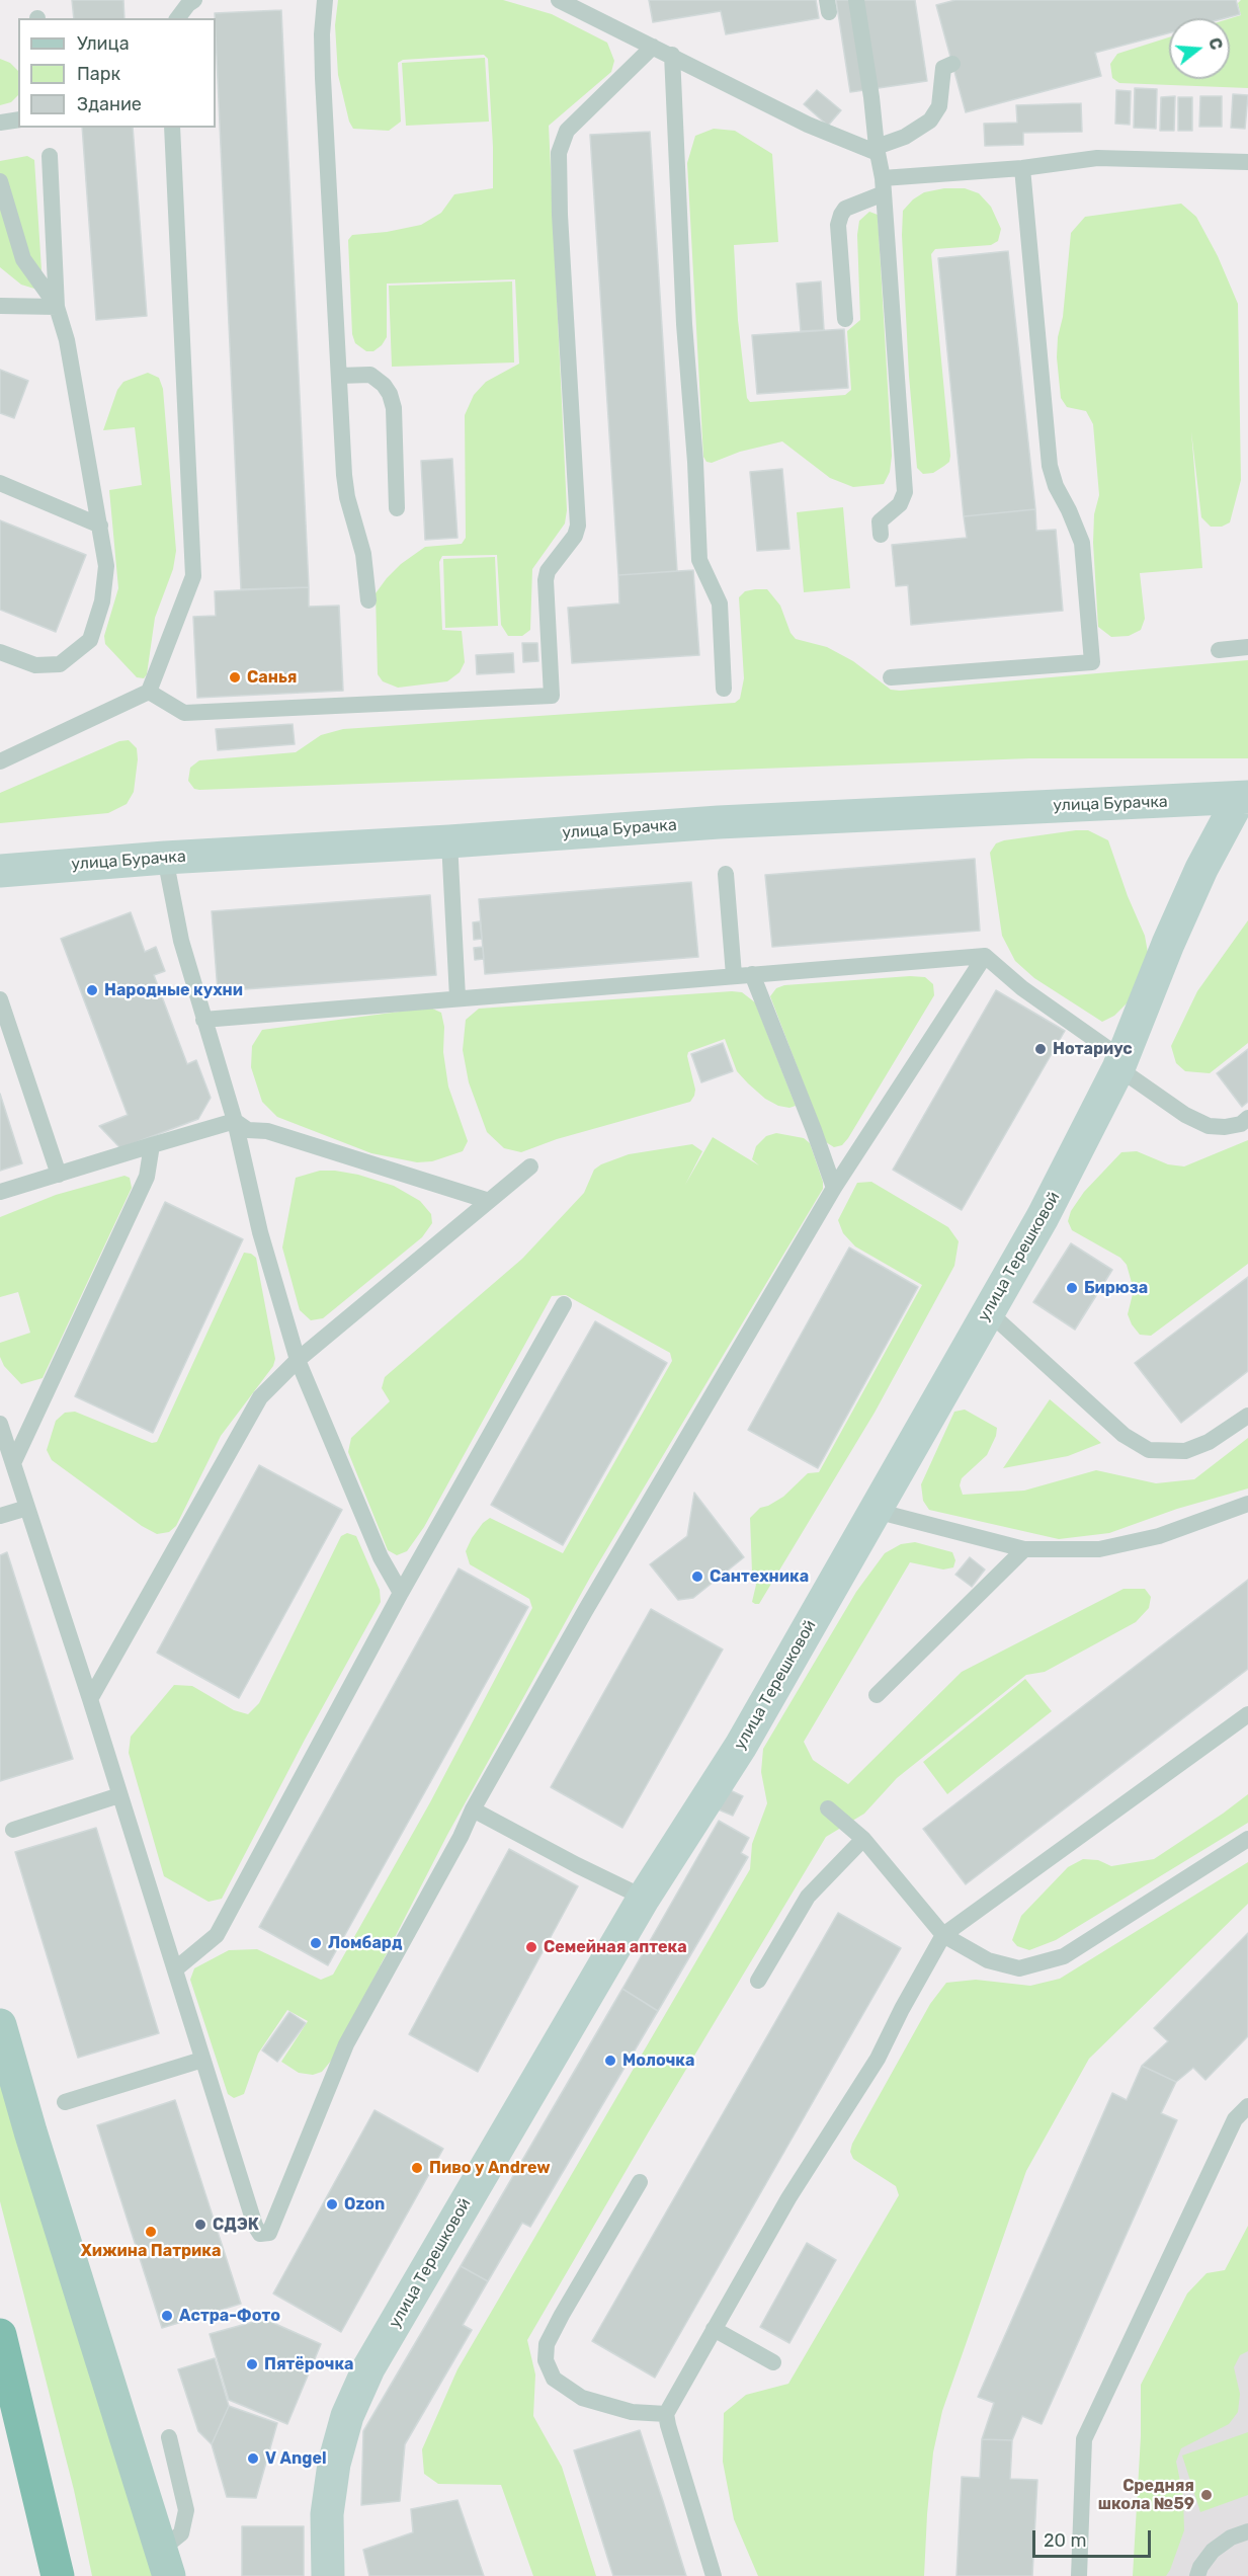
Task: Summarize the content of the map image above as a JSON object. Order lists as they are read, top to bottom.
{
  "streets": {
    "main road": ["улица Бурачка", "улица Терешковой"]
  },
  "crossings": [
    ["улица Бурачка", "улица Терешковой"]
  ],
  "places": [
    "Санья",
    "Народные кухни",
    "Нотариус",
    "Бирюза",
    "Сантехника",
    "Ломбард",
    "Семейная аптека",
    "Молочка",
    "Пиво у Andrew",
    "Ozon",
    "СДЭК",
    "Хижина Патрика",
    "Астра-Фото",
    "Пятёрочка",
    "V Angel",
    "Средняя школа №59"
  ],
  "legend": ["Улица", "Парк", "Здание"],
  "scale_bar": "20 m",
  "north": "right"
}
